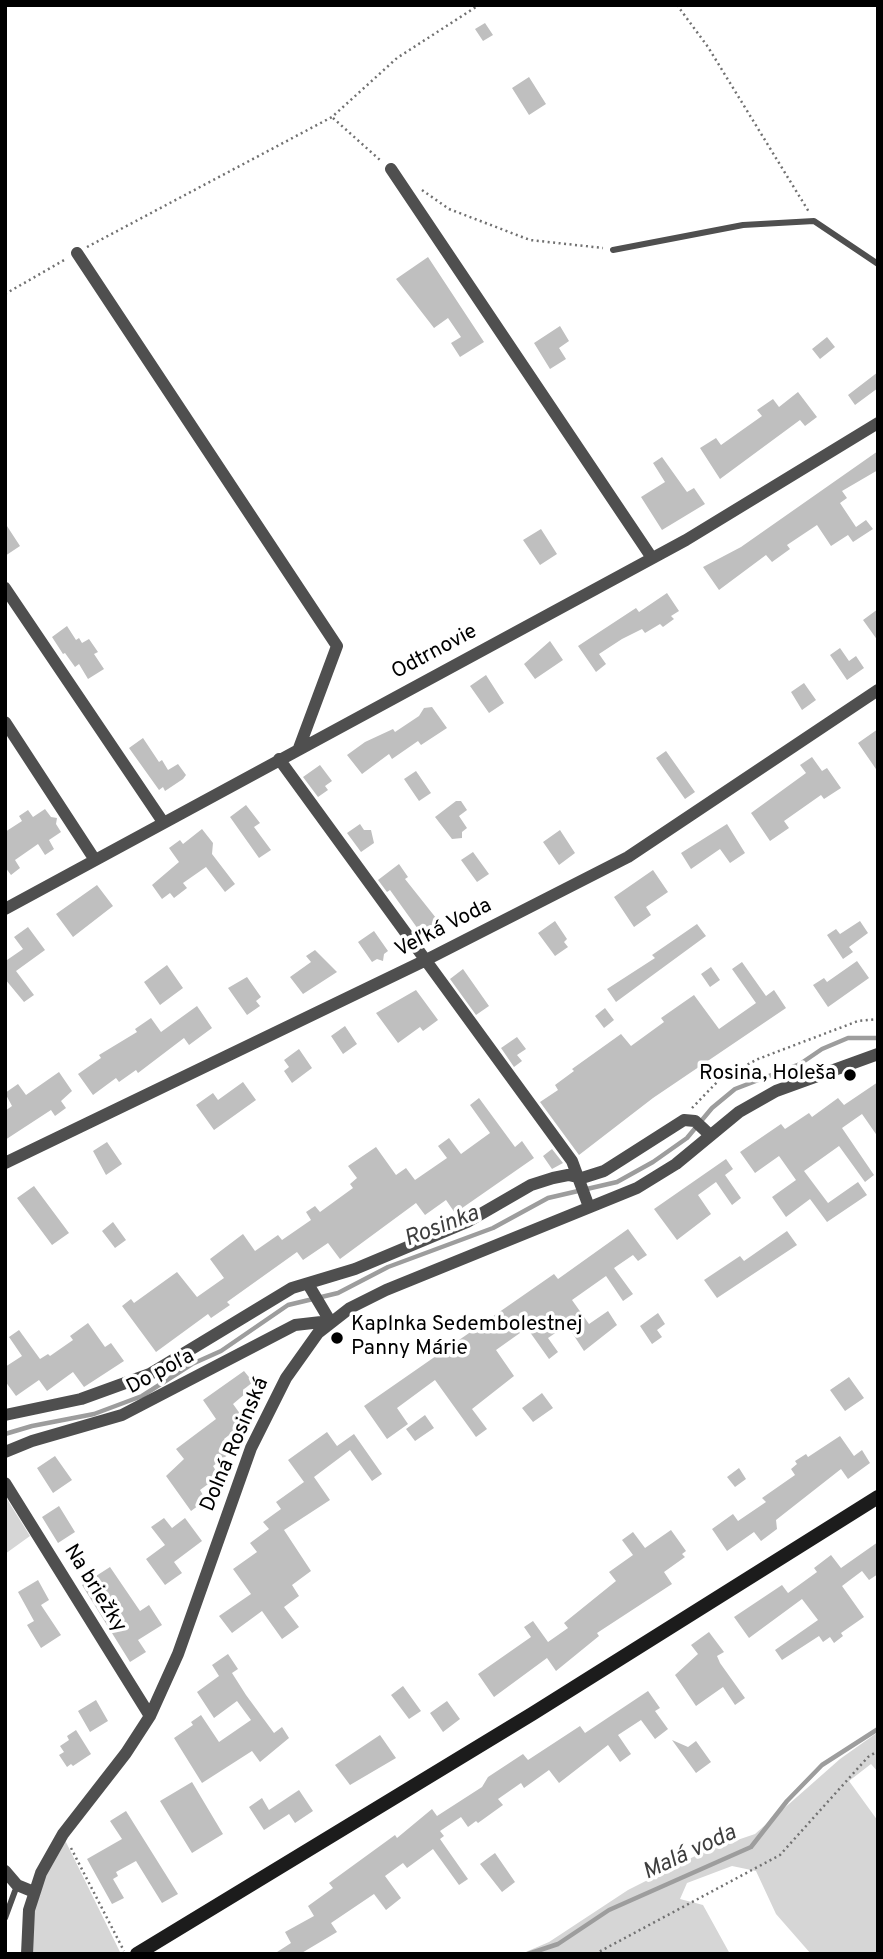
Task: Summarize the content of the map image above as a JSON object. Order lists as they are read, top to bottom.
{
  "streets": {
    "street": [
      "Odtrnovie",
      "Veľká Voda",
      "Do poľa",
      "Dolná Rosinská",
      "Na briežky"
    ]
  },
  "crossings": [
    ["Do poľa", "Dolná Rosinská"],
    ["Dolná Rosinská", "Na briežky"]
  ],
  "water": ["Rosinka", "Malá voda"],
  "places": ["Rosina, Holeša", "Kaplnka Sedembolestnej Panny Márie"]
}
